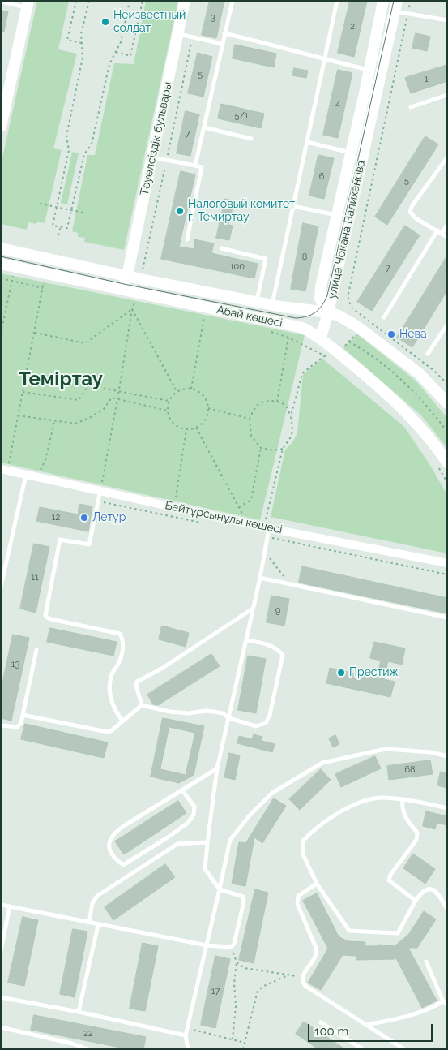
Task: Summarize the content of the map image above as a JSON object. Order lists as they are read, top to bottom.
{
  "streets": {
    "street": [
      "Тәуелсіздік бульвары",
      "улица Чокана Валиханова",
      "Абай көшесі",
      "Байтұрсынұлы көшесі"
    ]
  },
  "crossings": [
    ["Тәуелсіздік бульвары", "Абай көшесі"],
    ["улица Чокана Валиханова", "Абай көшесі"]
  ],
  "districts": ["Теміртау"],
  "places": [
    "Неизвестный солдат",
    "Налоговый комитет г. Темиртау",
    "Нева",
    "Летур",
    "Престиж"
  ],
  "house_numbers": [
    "3",
    "2",
    "5",
    "1",
    "4",
    "5/1",
    "7",
    "6",
    "5",
    "8",
    "100",
    "7",
    "12",
    "11",
    "9",
    "13",
    "68",
    "17",
    "22"
  ],
  "scale_bar": "100 m"
}
